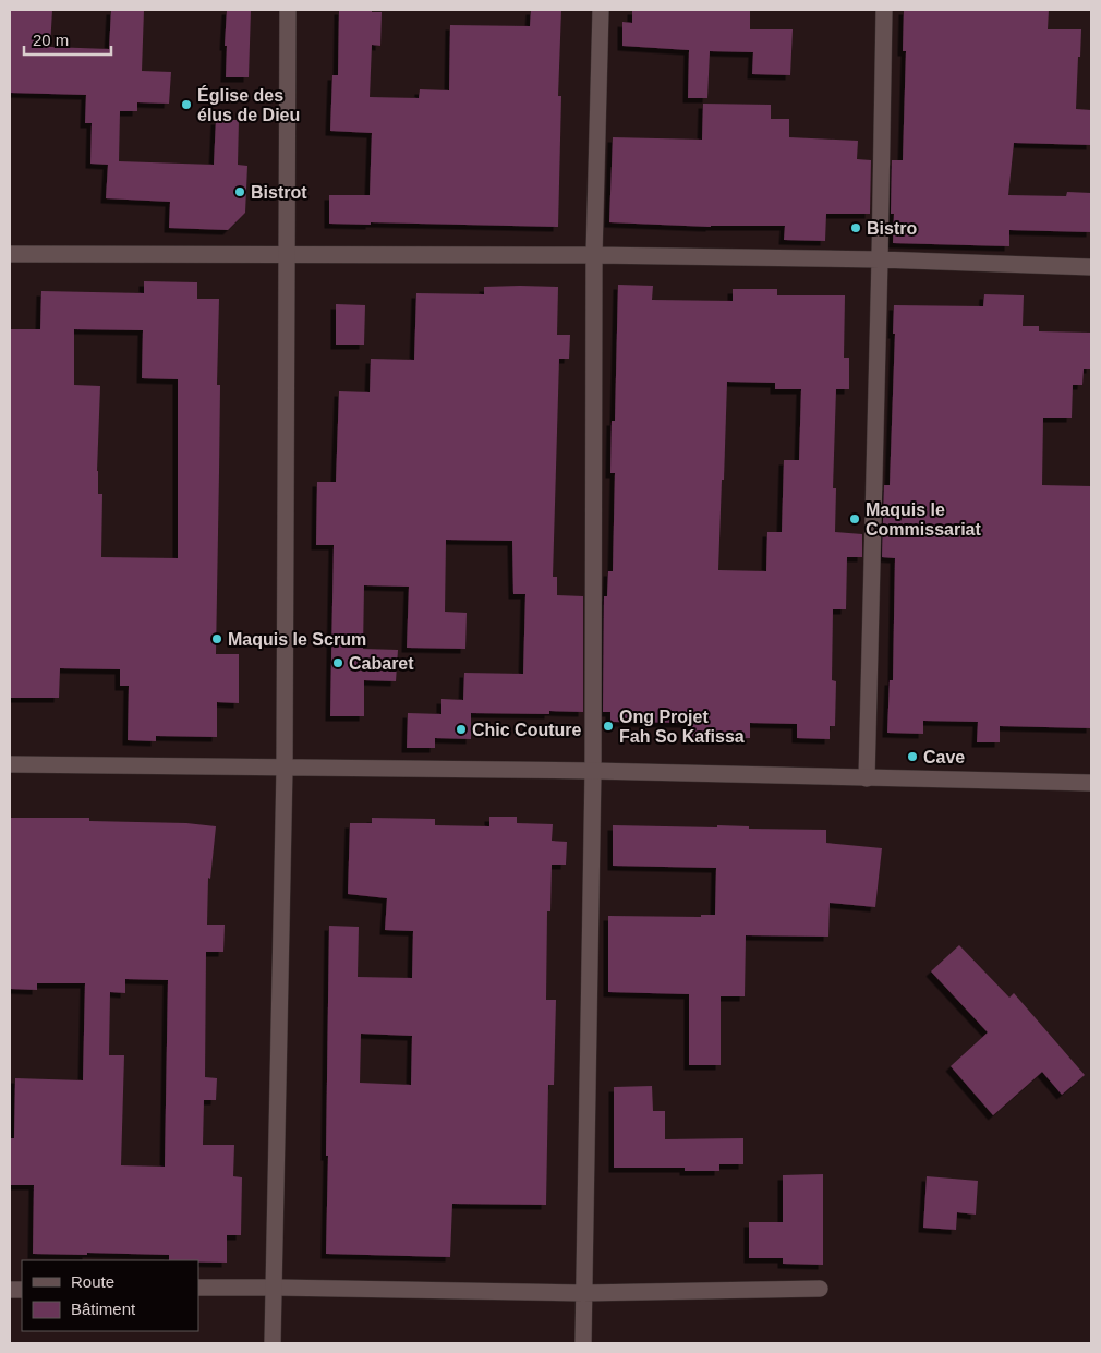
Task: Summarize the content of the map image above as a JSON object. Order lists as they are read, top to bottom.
{
  "places": [
    "Église des élus de Dieu",
    "Bistrot",
    "Bistro",
    "Maquis le Commissariat",
    "Maquis le Scrum",
    "Cabaret",
    "Ong Projet Fah So Kafissa",
    "Chic Couture",
    "Cave"
  ],
  "legend": ["Route", "Bâtiment"],
  "scale_bar": "20 m"
}
